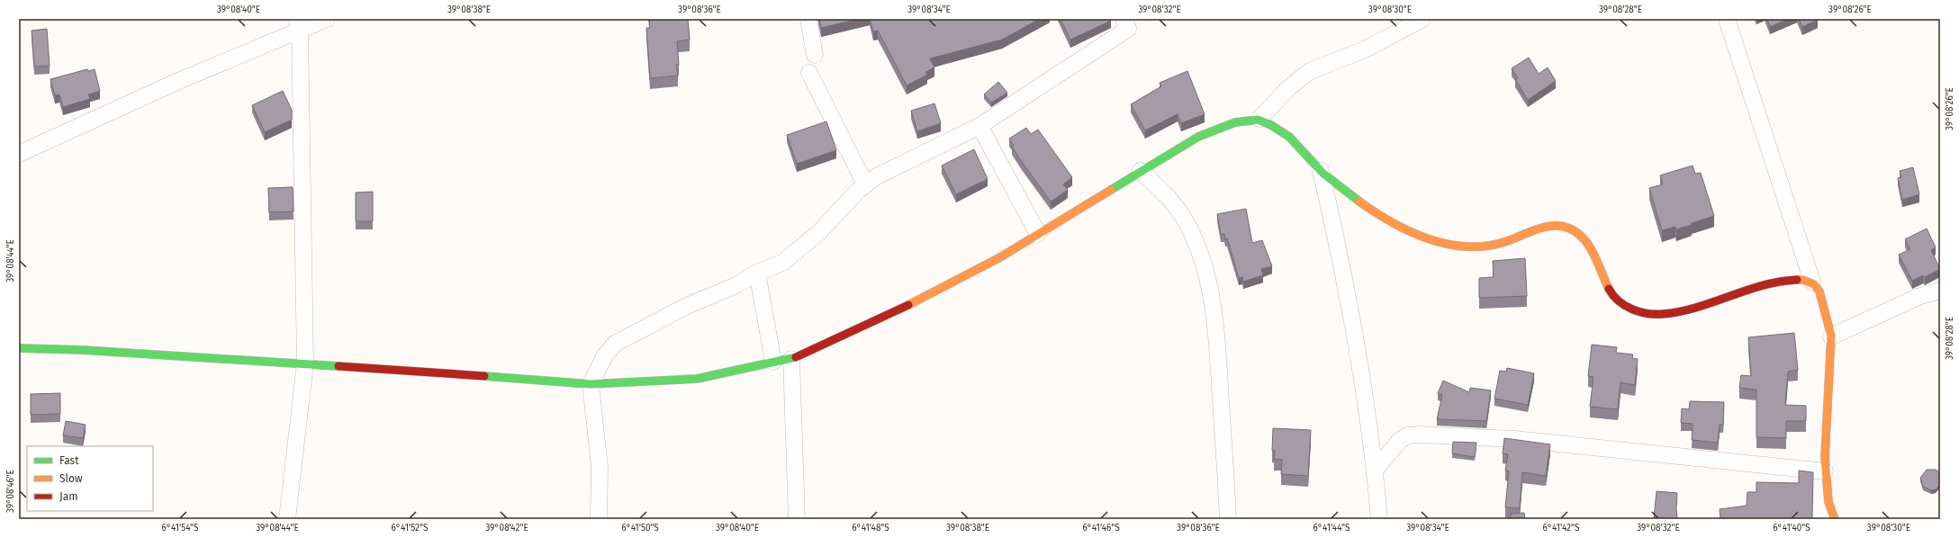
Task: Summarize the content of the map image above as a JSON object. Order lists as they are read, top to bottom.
{
  "legend": ["Fast", "Slow", "Jam"],
  "coordinates": [
    "39°08'40\"E",
    "39°08'38\"E",
    "39°08'36\"E",
    "39°08'34\"E",
    "39°08'32\"E",
    "39°08'30\"E",
    "39°08'28\"E",
    "39°08'26\"E",
    "39°08'44\"E",
    "39°08'46\"E",
    "6°41'54\"S",
    "6°41'52\"S",
    "39°08'42\"E",
    "6°41'50\"S",
    "6°41'48\"S",
    "6°41'46\"S",
    "6°41'44\"S",
    "6°41'42\"S",
    "6°41'40\"S"
  ]
}
